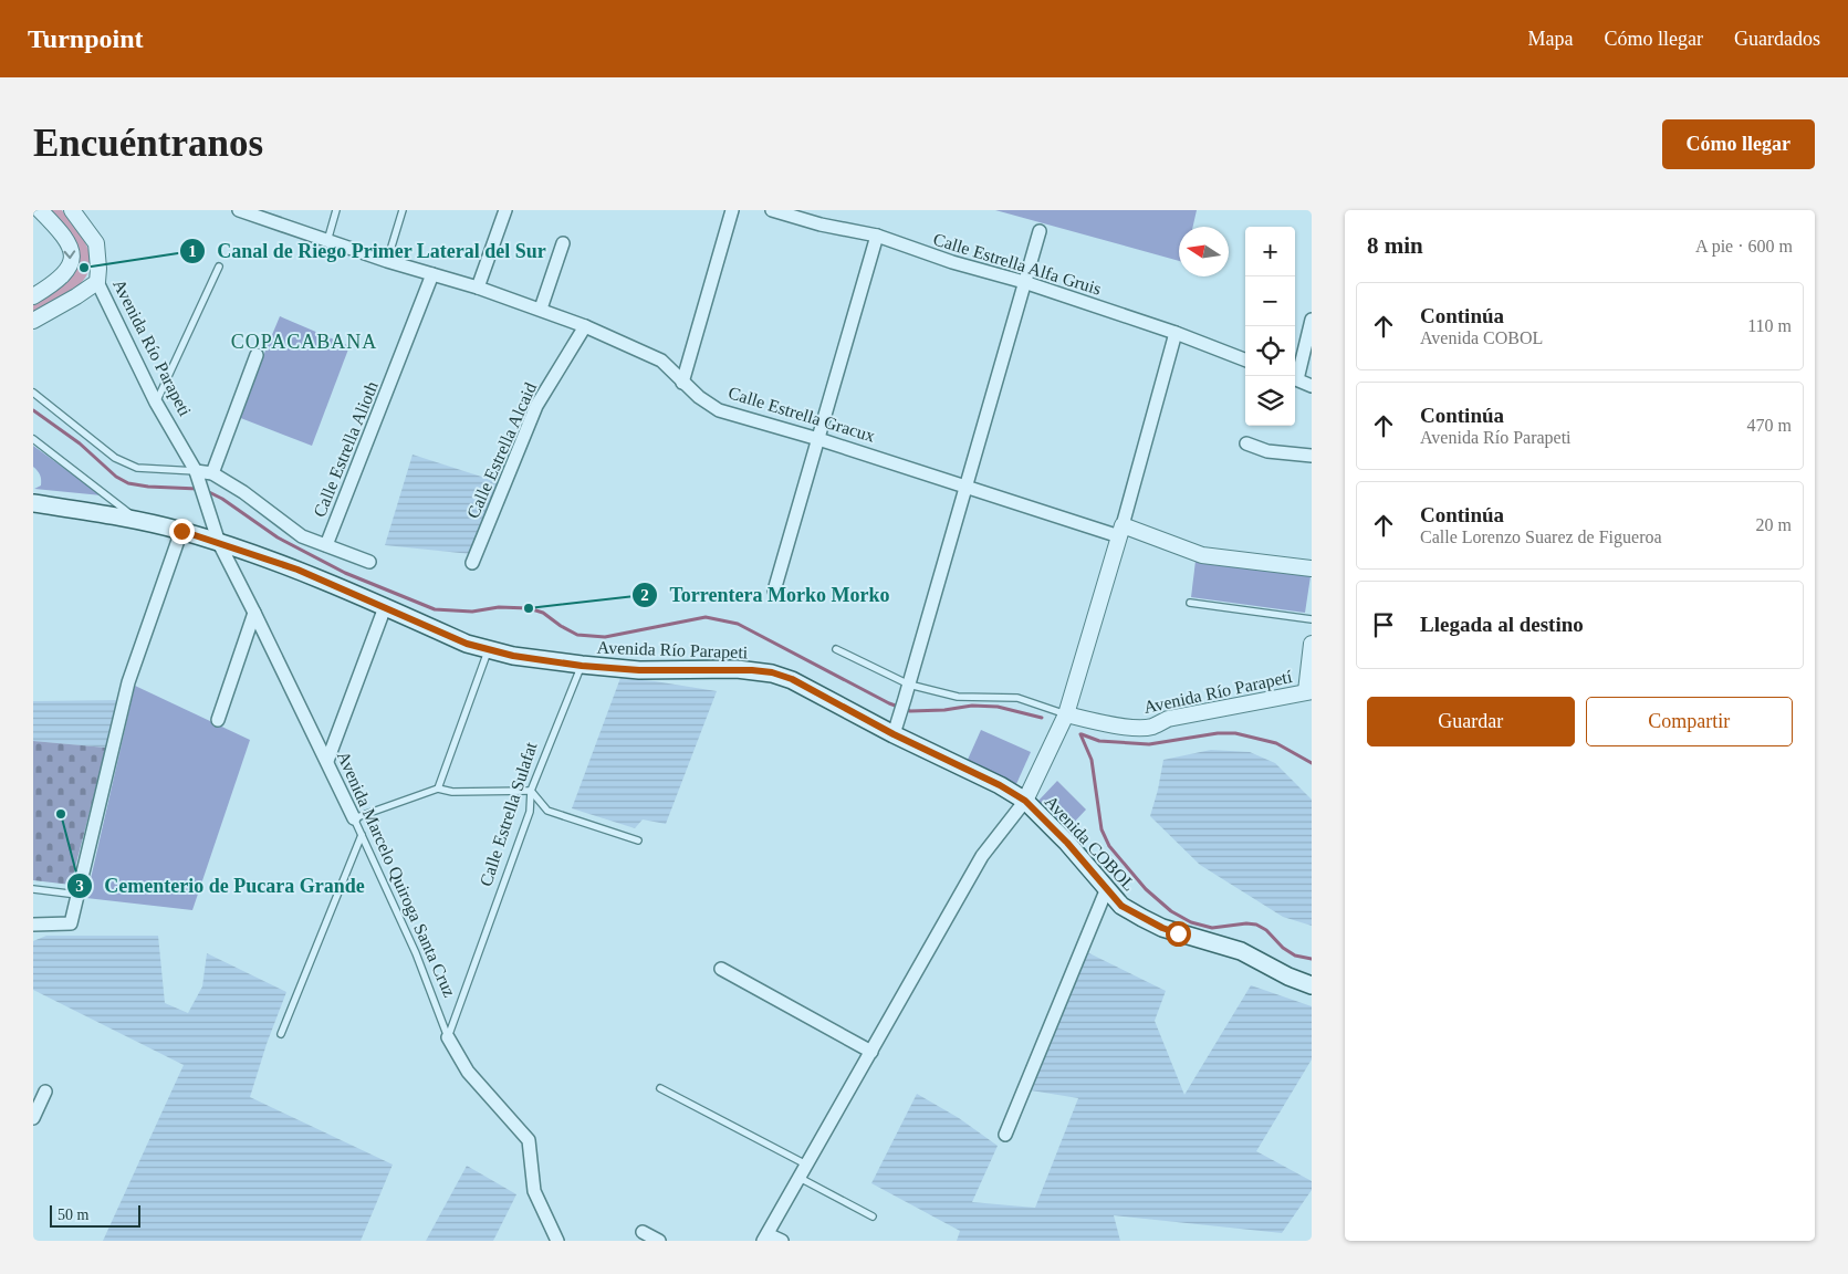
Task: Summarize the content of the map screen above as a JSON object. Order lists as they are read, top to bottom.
{
  "streets": {
    "main road": ["Avenida Río Parapeti", "Avenida COBOL"],
    "street": [
      "Calle Estrella Alfa Gruis",
      "Calle Estrella Gracux",
      "Calle Estrella Alioth",
      "Calle Estrella Alcaid",
      "Avenida Río Parapetí",
      "Avenida Marcelo Quiroga Santa Cruz"
    ],
    "lane": ["Calle Estrella Sulafat"]
  },
  "crossings": [
    ["Avenida Río Parapeti", "Calle Estrella Sulafat"],
    ["Avenida Río Parapeti", "Avenida COBOL"],
    ["Avenida Río Parapeti", "Avenida Marcelo Quiroga Santa Cruz"],
    ["Calle Estrella Gracux", "Calle Estrella Alioth"],
    ["Calle Estrella Gracux", "Calle Estrella Alcaid"],
    ["Calle Estrella Sulafat", "Avenida Marcelo Quiroga Santa Cruz"]
  ],
  "districts": ["COPACABANA"],
  "places": ["Canal de Riego Primer Lateral del Sur", "Torrentera Morko Morko", "Cementerio de Pucara Grande"],
  "scale_bar": "50 m",
  "north": "left",
  "page": {
    "header": "Turnpoint",
    "nav": ["Mapa", "Cómo llegar", "Guardados"],
    "buttons": [
      "Cómo llegar",
      ["Guardar", "Compartir"]
    ],
    "title": "Encuéntranos",
    "heading": ["8 min", "A pie · 600 m"],
    "map_buttons": ["+", "−"],
    "list": [
      ["Continúa", "Avenida COBOL", "110 m"],
      ["Continúa", "Avenida Río Parapeti", "470 m"],
      ["Continúa", "Calle Lorenzo Suarez de Figueroa", "20 m"],
      "Llegada al destino"
    ],
    "scale": "50 m"
  }
}
